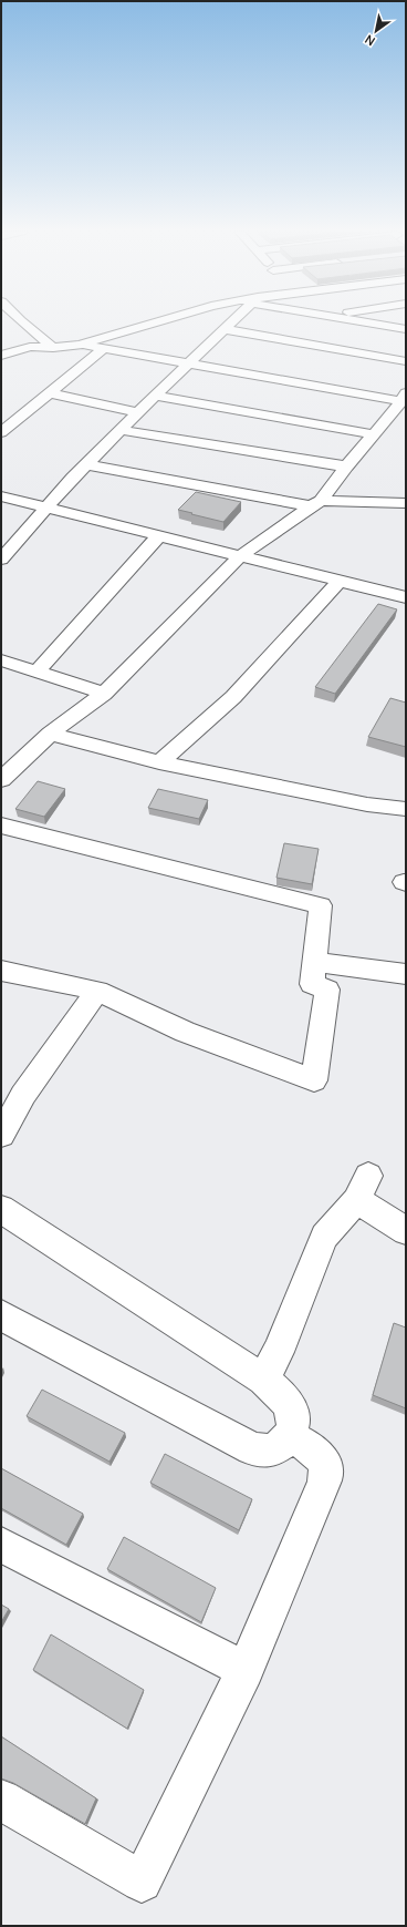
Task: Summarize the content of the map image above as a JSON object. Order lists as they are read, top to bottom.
{
  "north": "bottom left"
}
